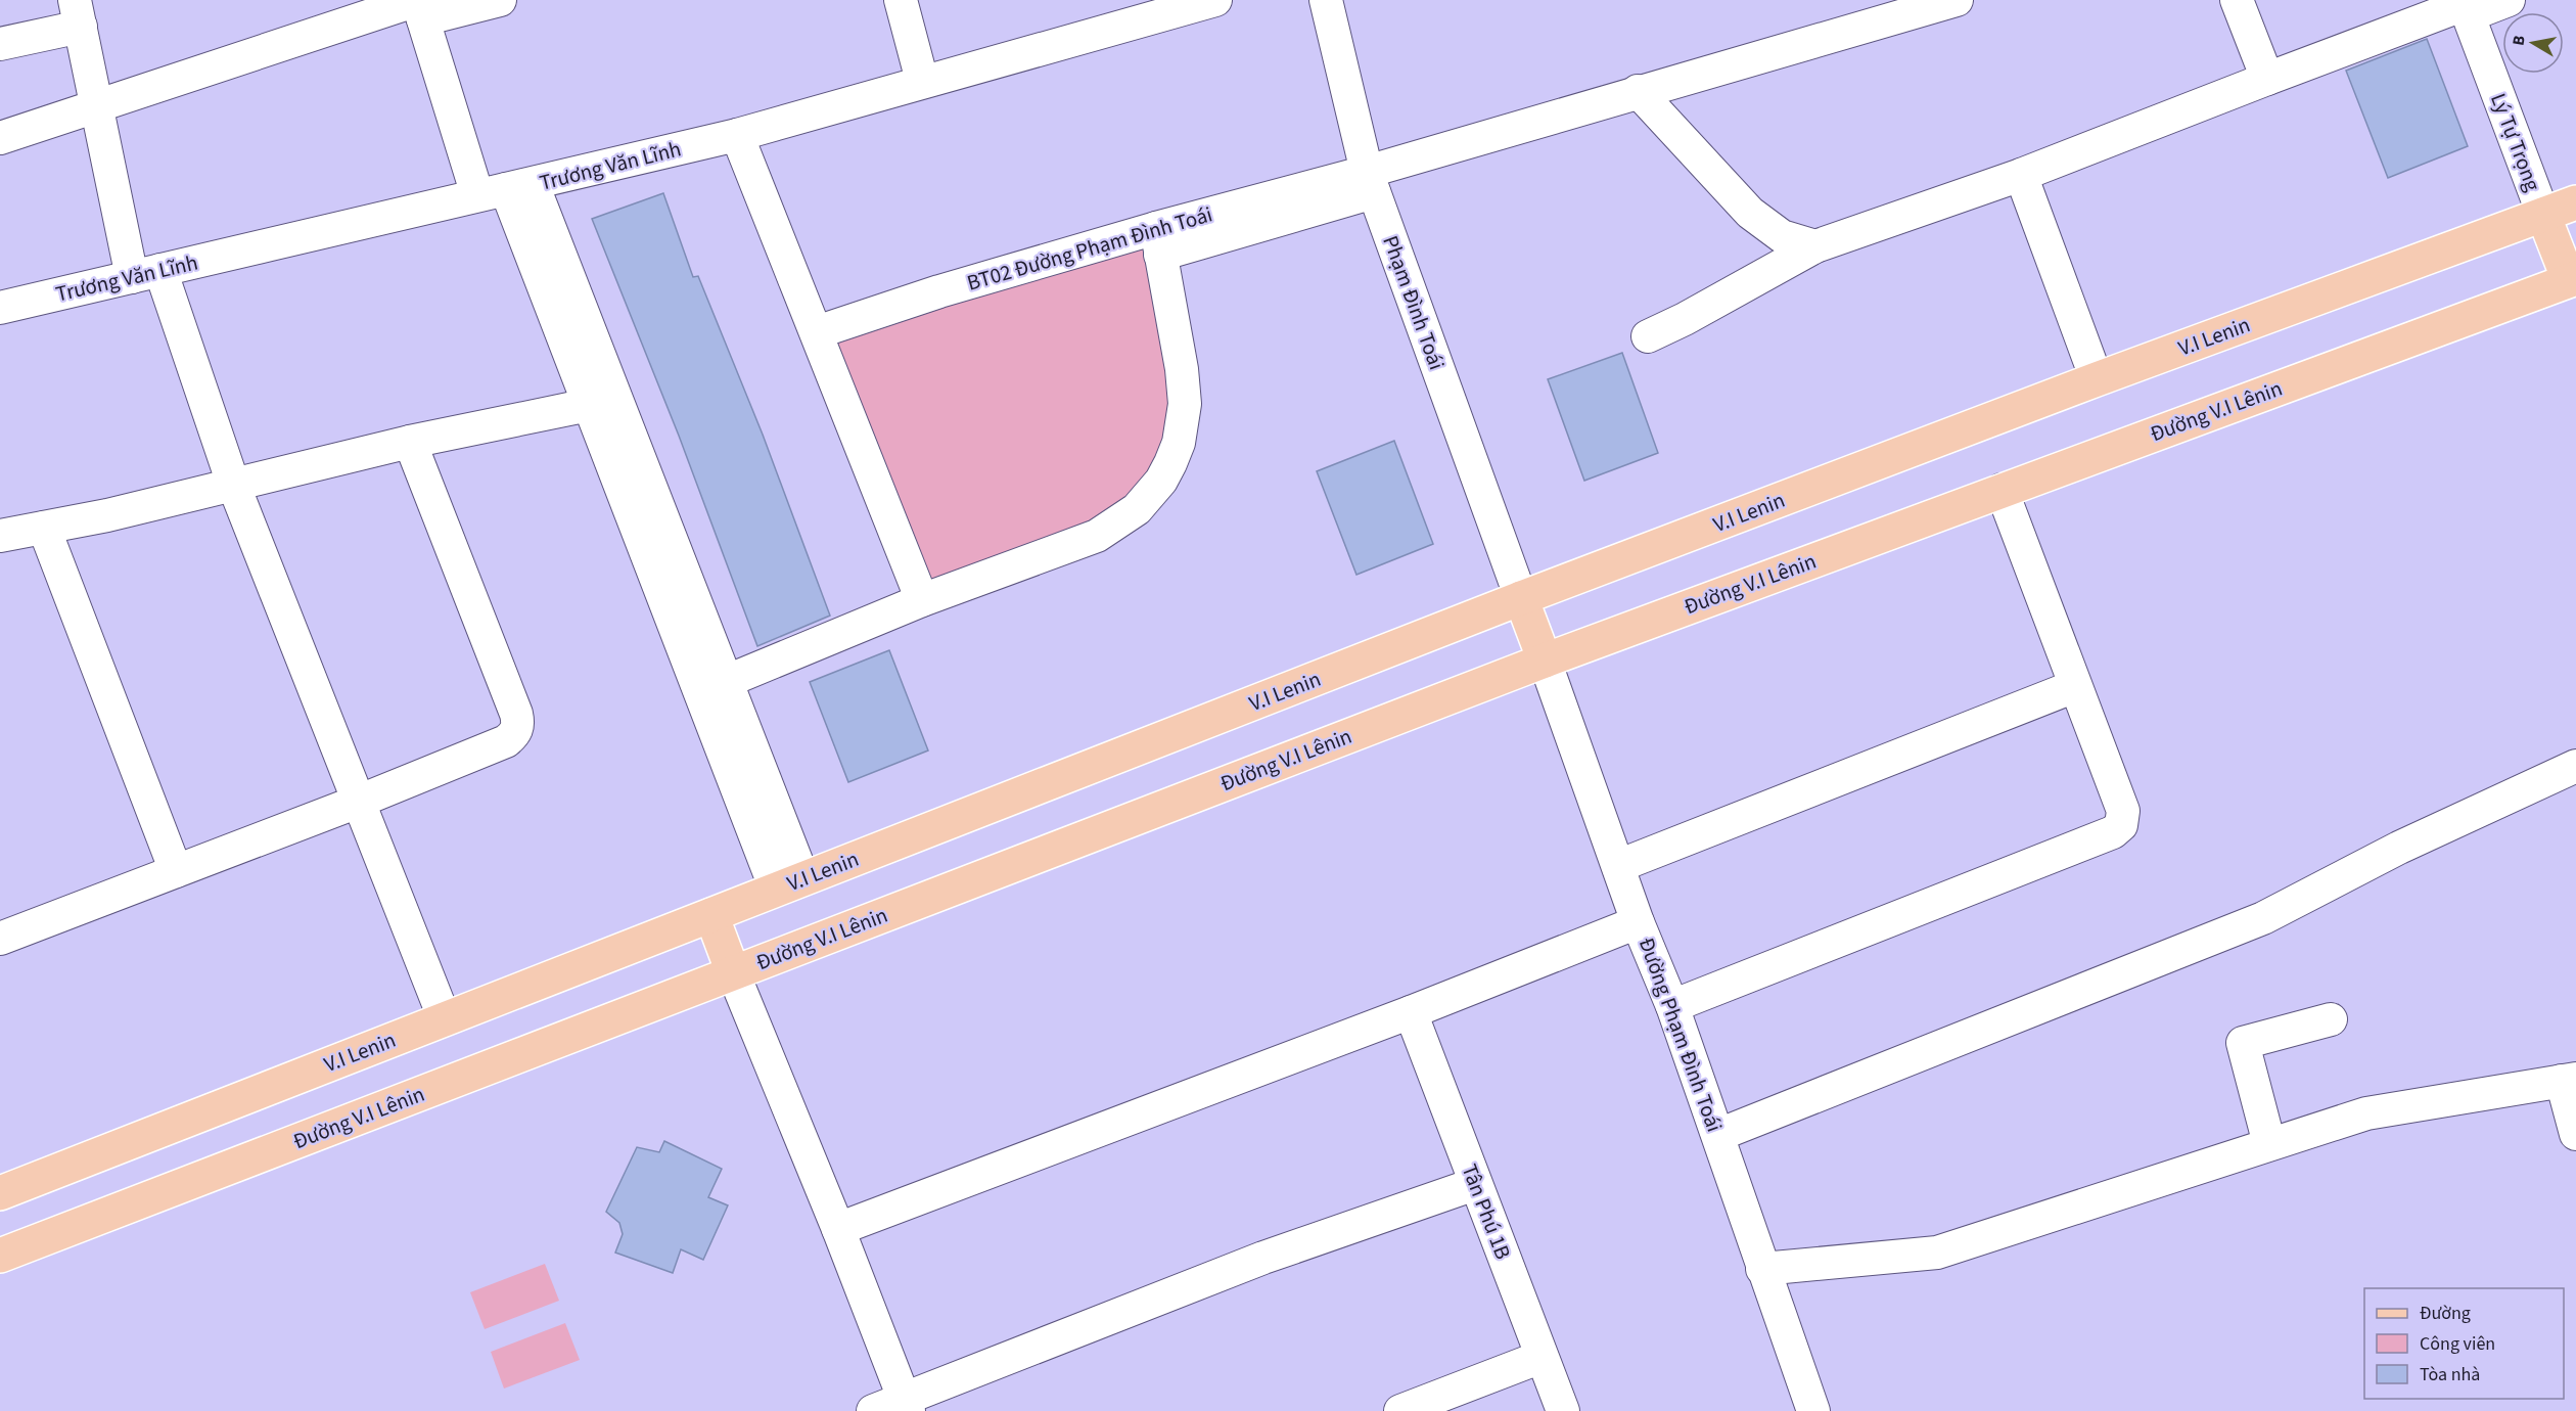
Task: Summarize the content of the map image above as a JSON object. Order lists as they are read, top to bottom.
{
  "streets": {
    "main road": ["V.I Lenin", "Đường V.I Lênin"],
    "street": [
      "Lý Tự Trọng",
      "Trương Văn Lĩnh",
      "BT02 Đường Phạm Đình Toái",
      "Phạm Đình Toái",
      "Đường Phạm Đình Toái",
      "Tân Phú 1B"
    ]
  },
  "crossings": [
    ["Lý Tự Trọng", "V.I Lenin"],
    ["BT02 Đường Phạm Đình Toái", "Phạm Đình Toái"],
    ["Phạm Đình Toái", "V.I Lenin"],
    ["Đường V.I Lênin", "Đường Phạm Đình Toái"]
  ],
  "legend": ["Đường", "Công viên", "Tòa nhà"],
  "north": "left"
}
